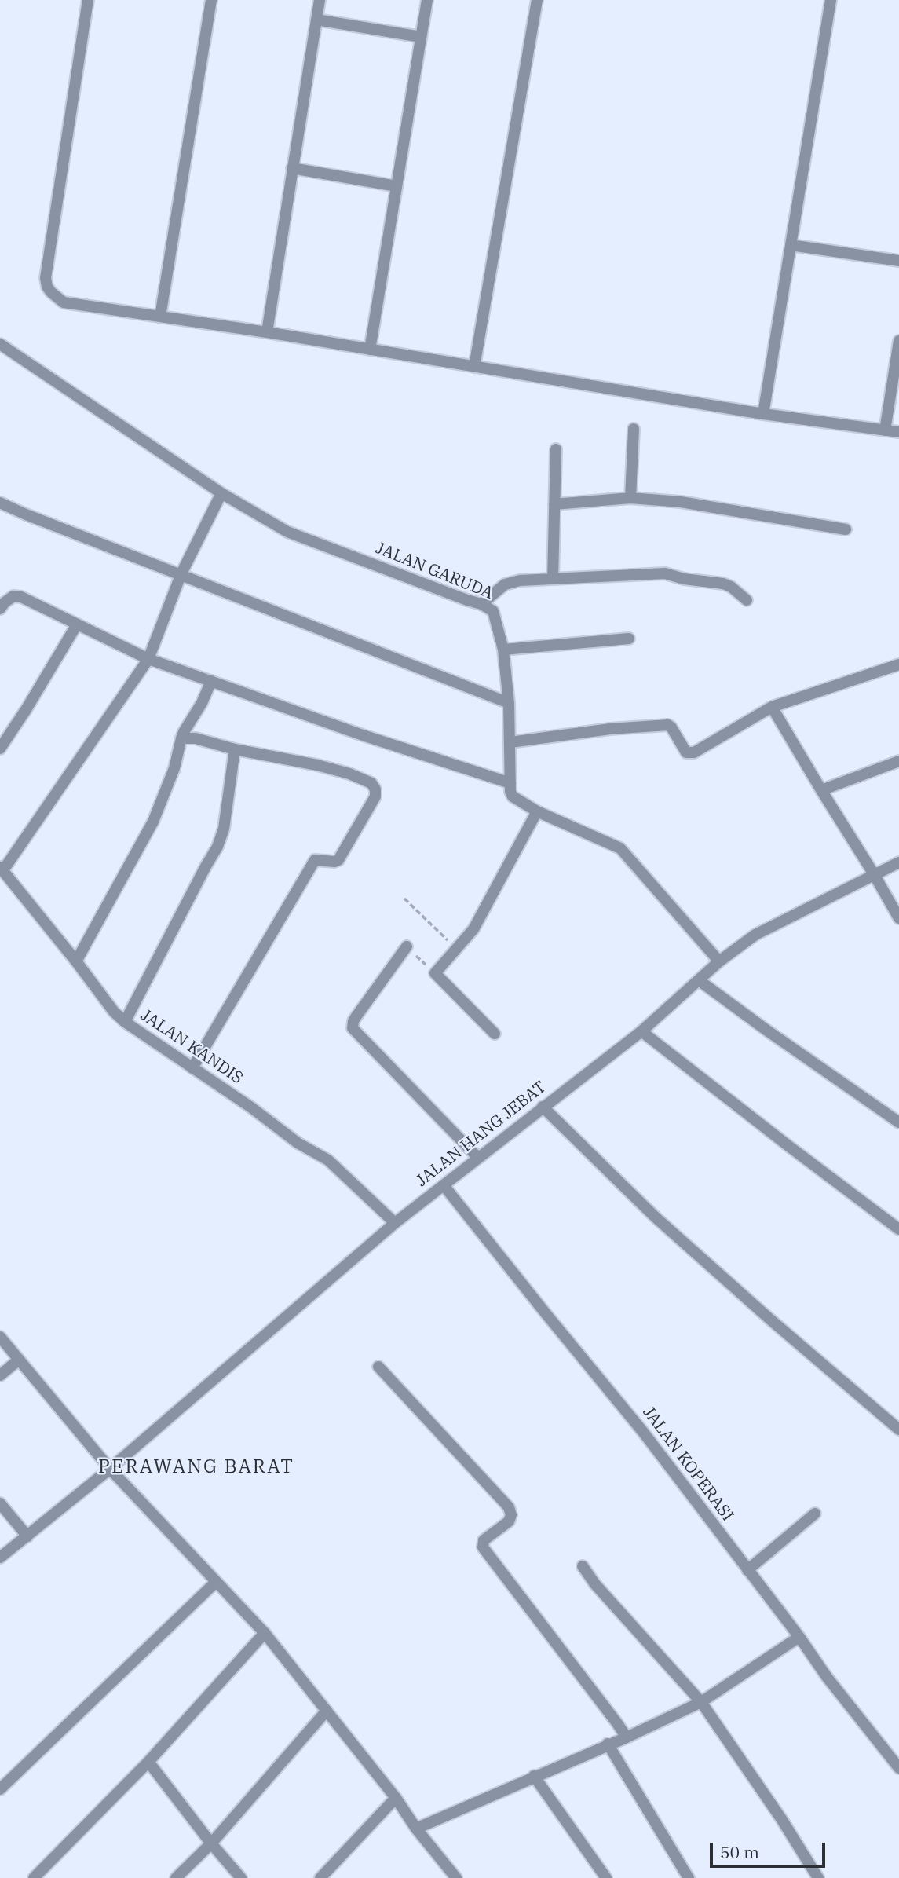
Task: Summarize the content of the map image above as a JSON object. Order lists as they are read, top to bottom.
{
  "streets": {
    "street": [
      "JALAN GARUDA",
      "JALAN KANDIS",
      "JALAN HANG JEBAT",
      "JALAN KOPERASI"
    ]
  },
  "crossings": [
    ["JALAN KANDIS", "JALAN HANG JEBAT"],
    ["JALAN HANG JEBAT", "JALAN KOPERASI"]
  ],
  "districts": ["PERAWANG BARAT"],
  "scale_bar": "50 m"
}
